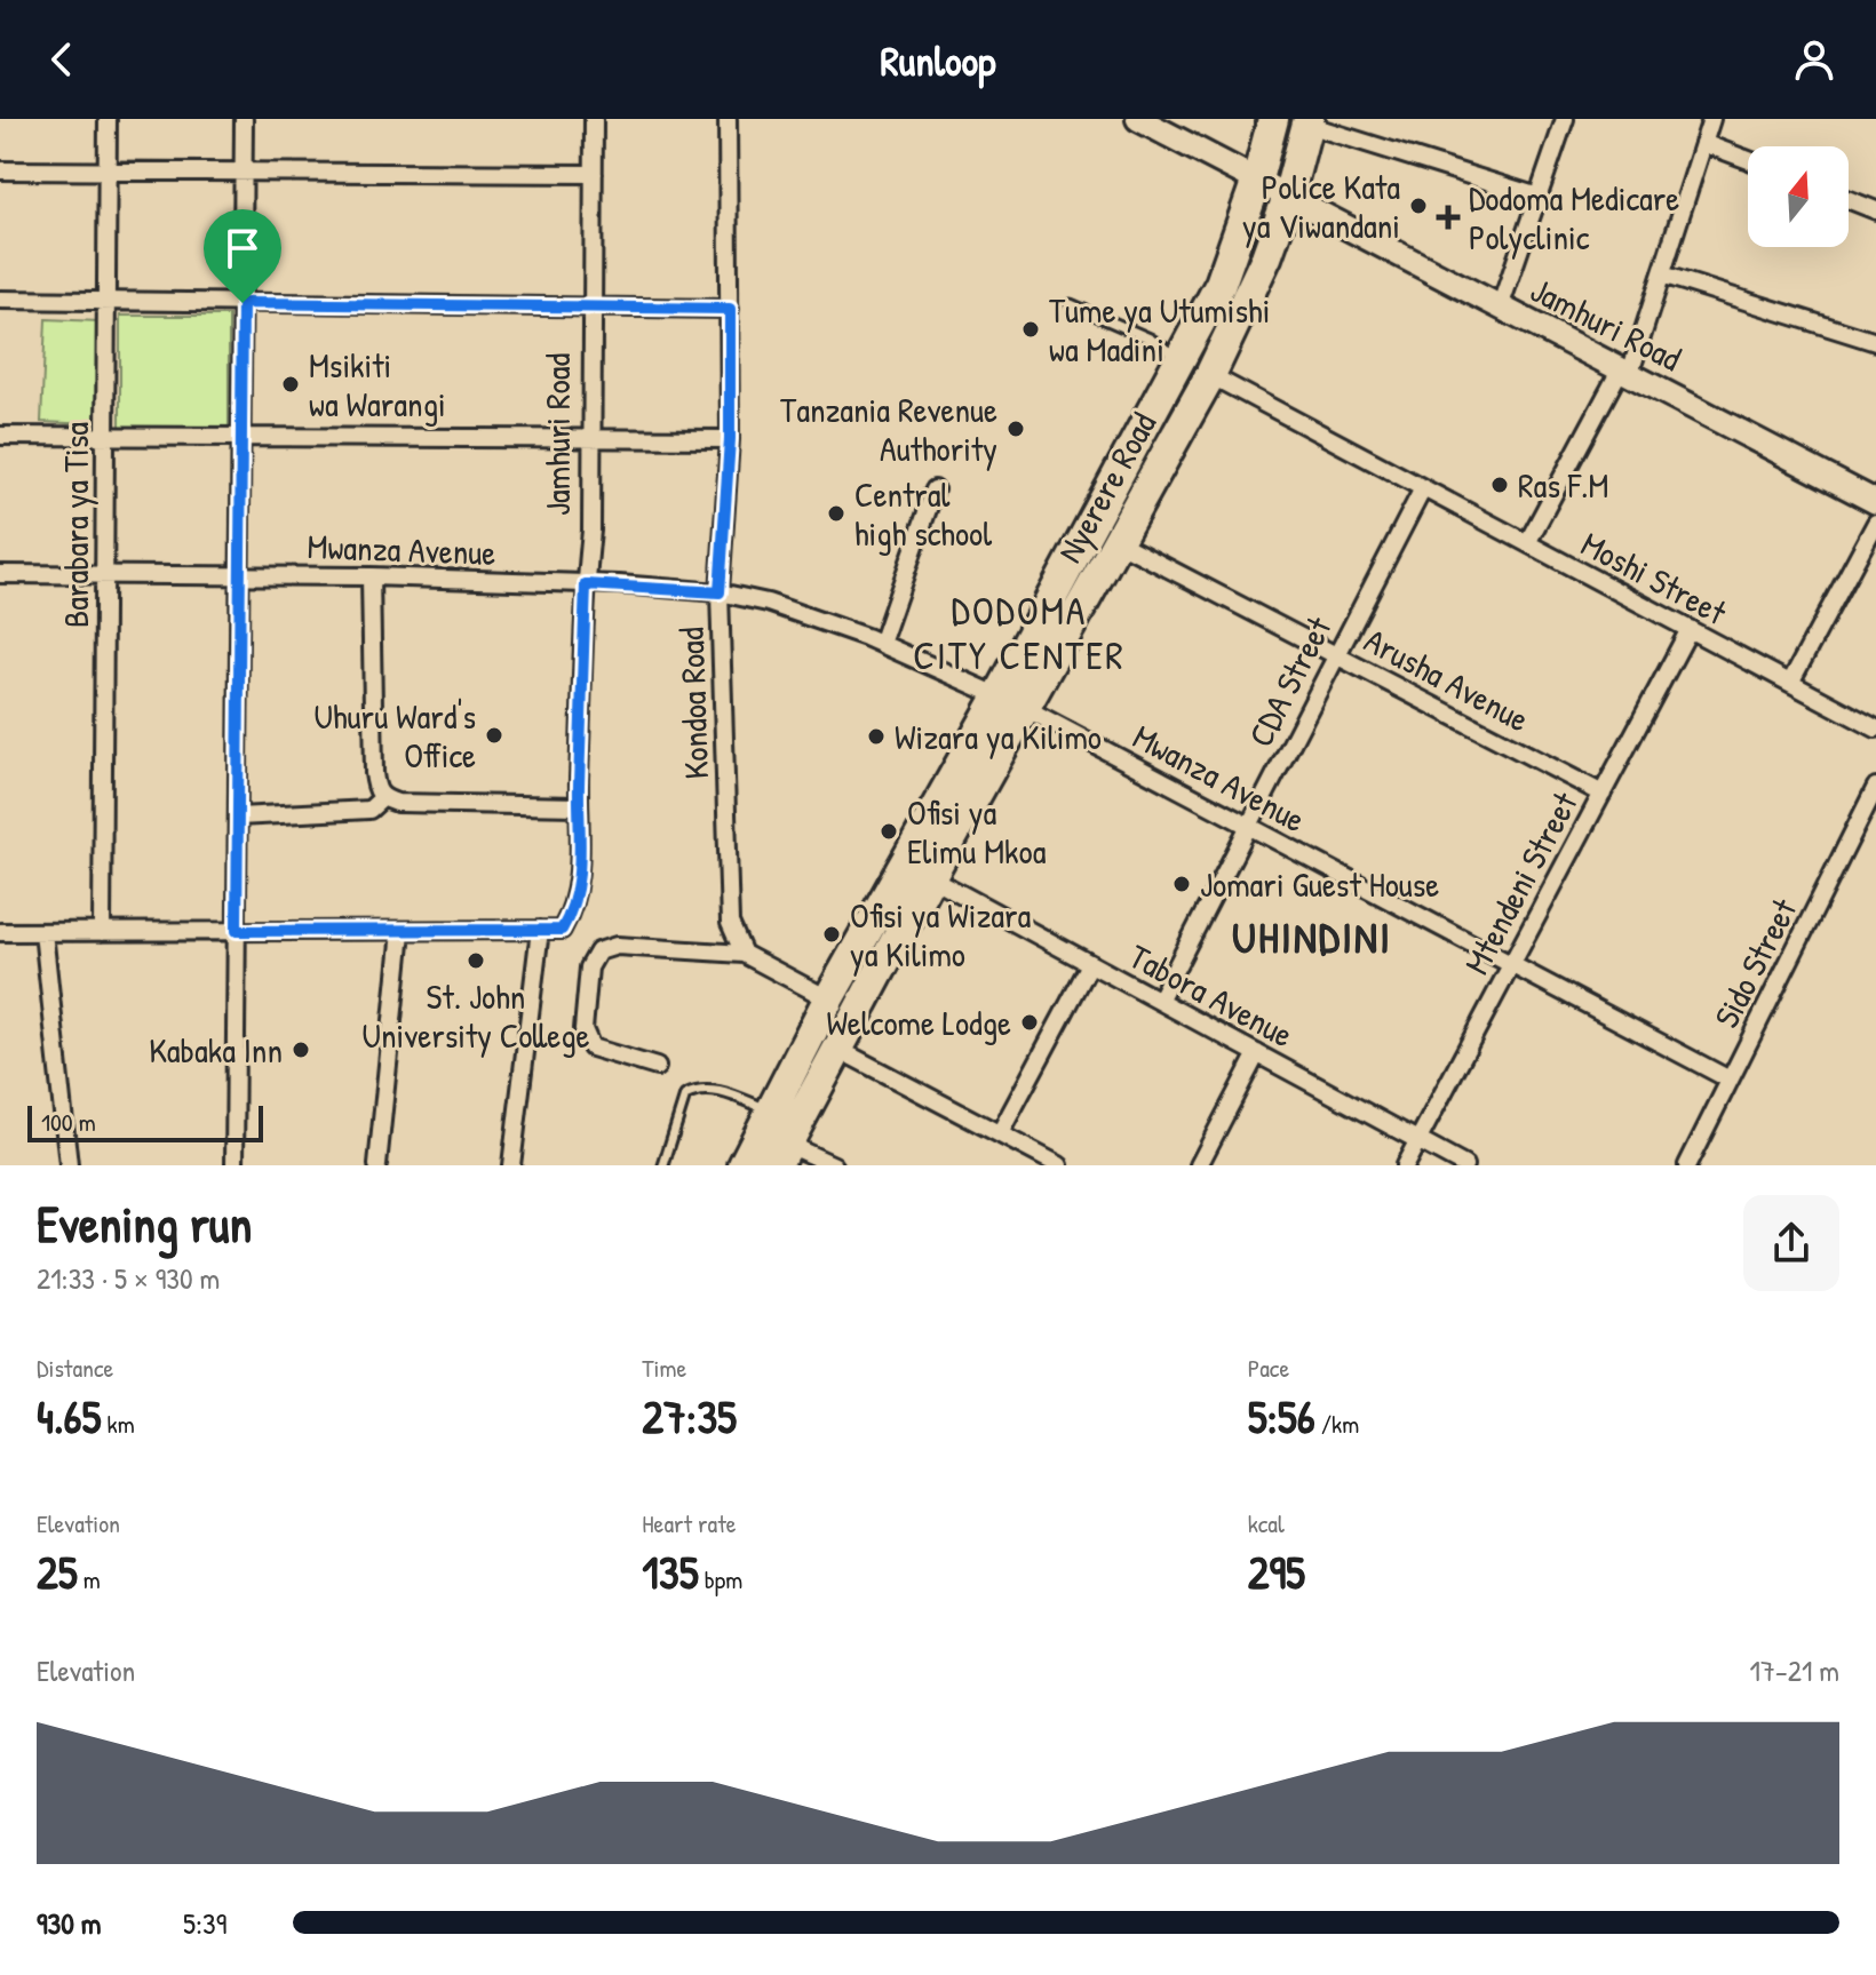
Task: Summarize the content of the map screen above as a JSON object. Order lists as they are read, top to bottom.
{
  "streets": {
    "highway": ["Nyerere Road"],
    "main road": ["Jamhuri Road"],
    "street": [
      "Barabara ya Tisa",
      "Mwanza Avenue",
      "Moshi Street",
      "Arusha Avenue",
      "CDA Street",
      "Kondoa Road",
      "Mtendeni Street",
      "Sido Street",
      "Tabora Avenue"
    ]
  },
  "crossings": [
    ["Jamhuri Road", "Nyerere Road"],
    ["Jamhuri Road", "Mwanza Avenue"],
    ["Nyerere Road", "Mwanza Avenue"],
    ["Nyerere Road", "Moshi Street"],
    ["Nyerere Road", "Arusha Avenue"],
    ["Nyerere Road", "Tabora Avenue"],
    ["Barabara ya Tisa", "Mwanza Avenue"],
    ["Mwanza Avenue", "CDA Street"],
    ["Mwanza Avenue", "Kondoa Road"],
    ["Mwanza Avenue", "Mtendeni Street"],
    ["Mwanza Avenue", "Sido Street"],
    ["Moshi Street", "CDA Street"],
    ["Moshi Street", "Mtendeni Street"],
    ["Arusha Avenue", "CDA Street"],
    ["Arusha Avenue", "Mtendeni Street"],
    ["CDA Street", "Tabora Avenue"],
    ["Mtendeni Street", "Tabora Avenue"]
  ],
  "districts": ["DODOMA CITY CENTER", "UHINDINI"],
  "places": {
    "other": [
      "Police Kata ya Viwandani",
      "Tume ya Utumishi wa Madini",
      "Msikiti wa Warangi",
      "Tanzania Revenue Authority",
      "Ras F.M",
      "Central high school",
      "Uhuru Ward's Office",
      "Wizara ya Kilimo",
      "Ofisi ya Elimu Mkoa",
      "Jomari Guest House",
      "Ofisi ya Wizara ya Kilimo",
      "St. John University College",
      "Welcome Lodge",
      "Kabaka Inn"
    ],
    "health": ["Dodoma Medicare Polyclinic"]
  },
  "scale_bar": "100 m",
  "north": "top",
  "page": {
    "header": "Runloop",
    "scale": "100 m",
    "heading": ["Evening run", "21:33 · 5 × 930 m"],
    "stats": [
      ["Distance", "4.65 km"],
      ["Time", "27:35"],
      ["Pace", "5:56 /km"],
      ["Elevation", "25 m"],
      ["Heart rate", "135 bpm"],
      ["kcal", "295"]
    ],
    "chart": ["Elevation", "17–21 m"],
    "list": [
      {
        "name": "930 m",
        "note": "5:39"
      }
    ]
  }
}
